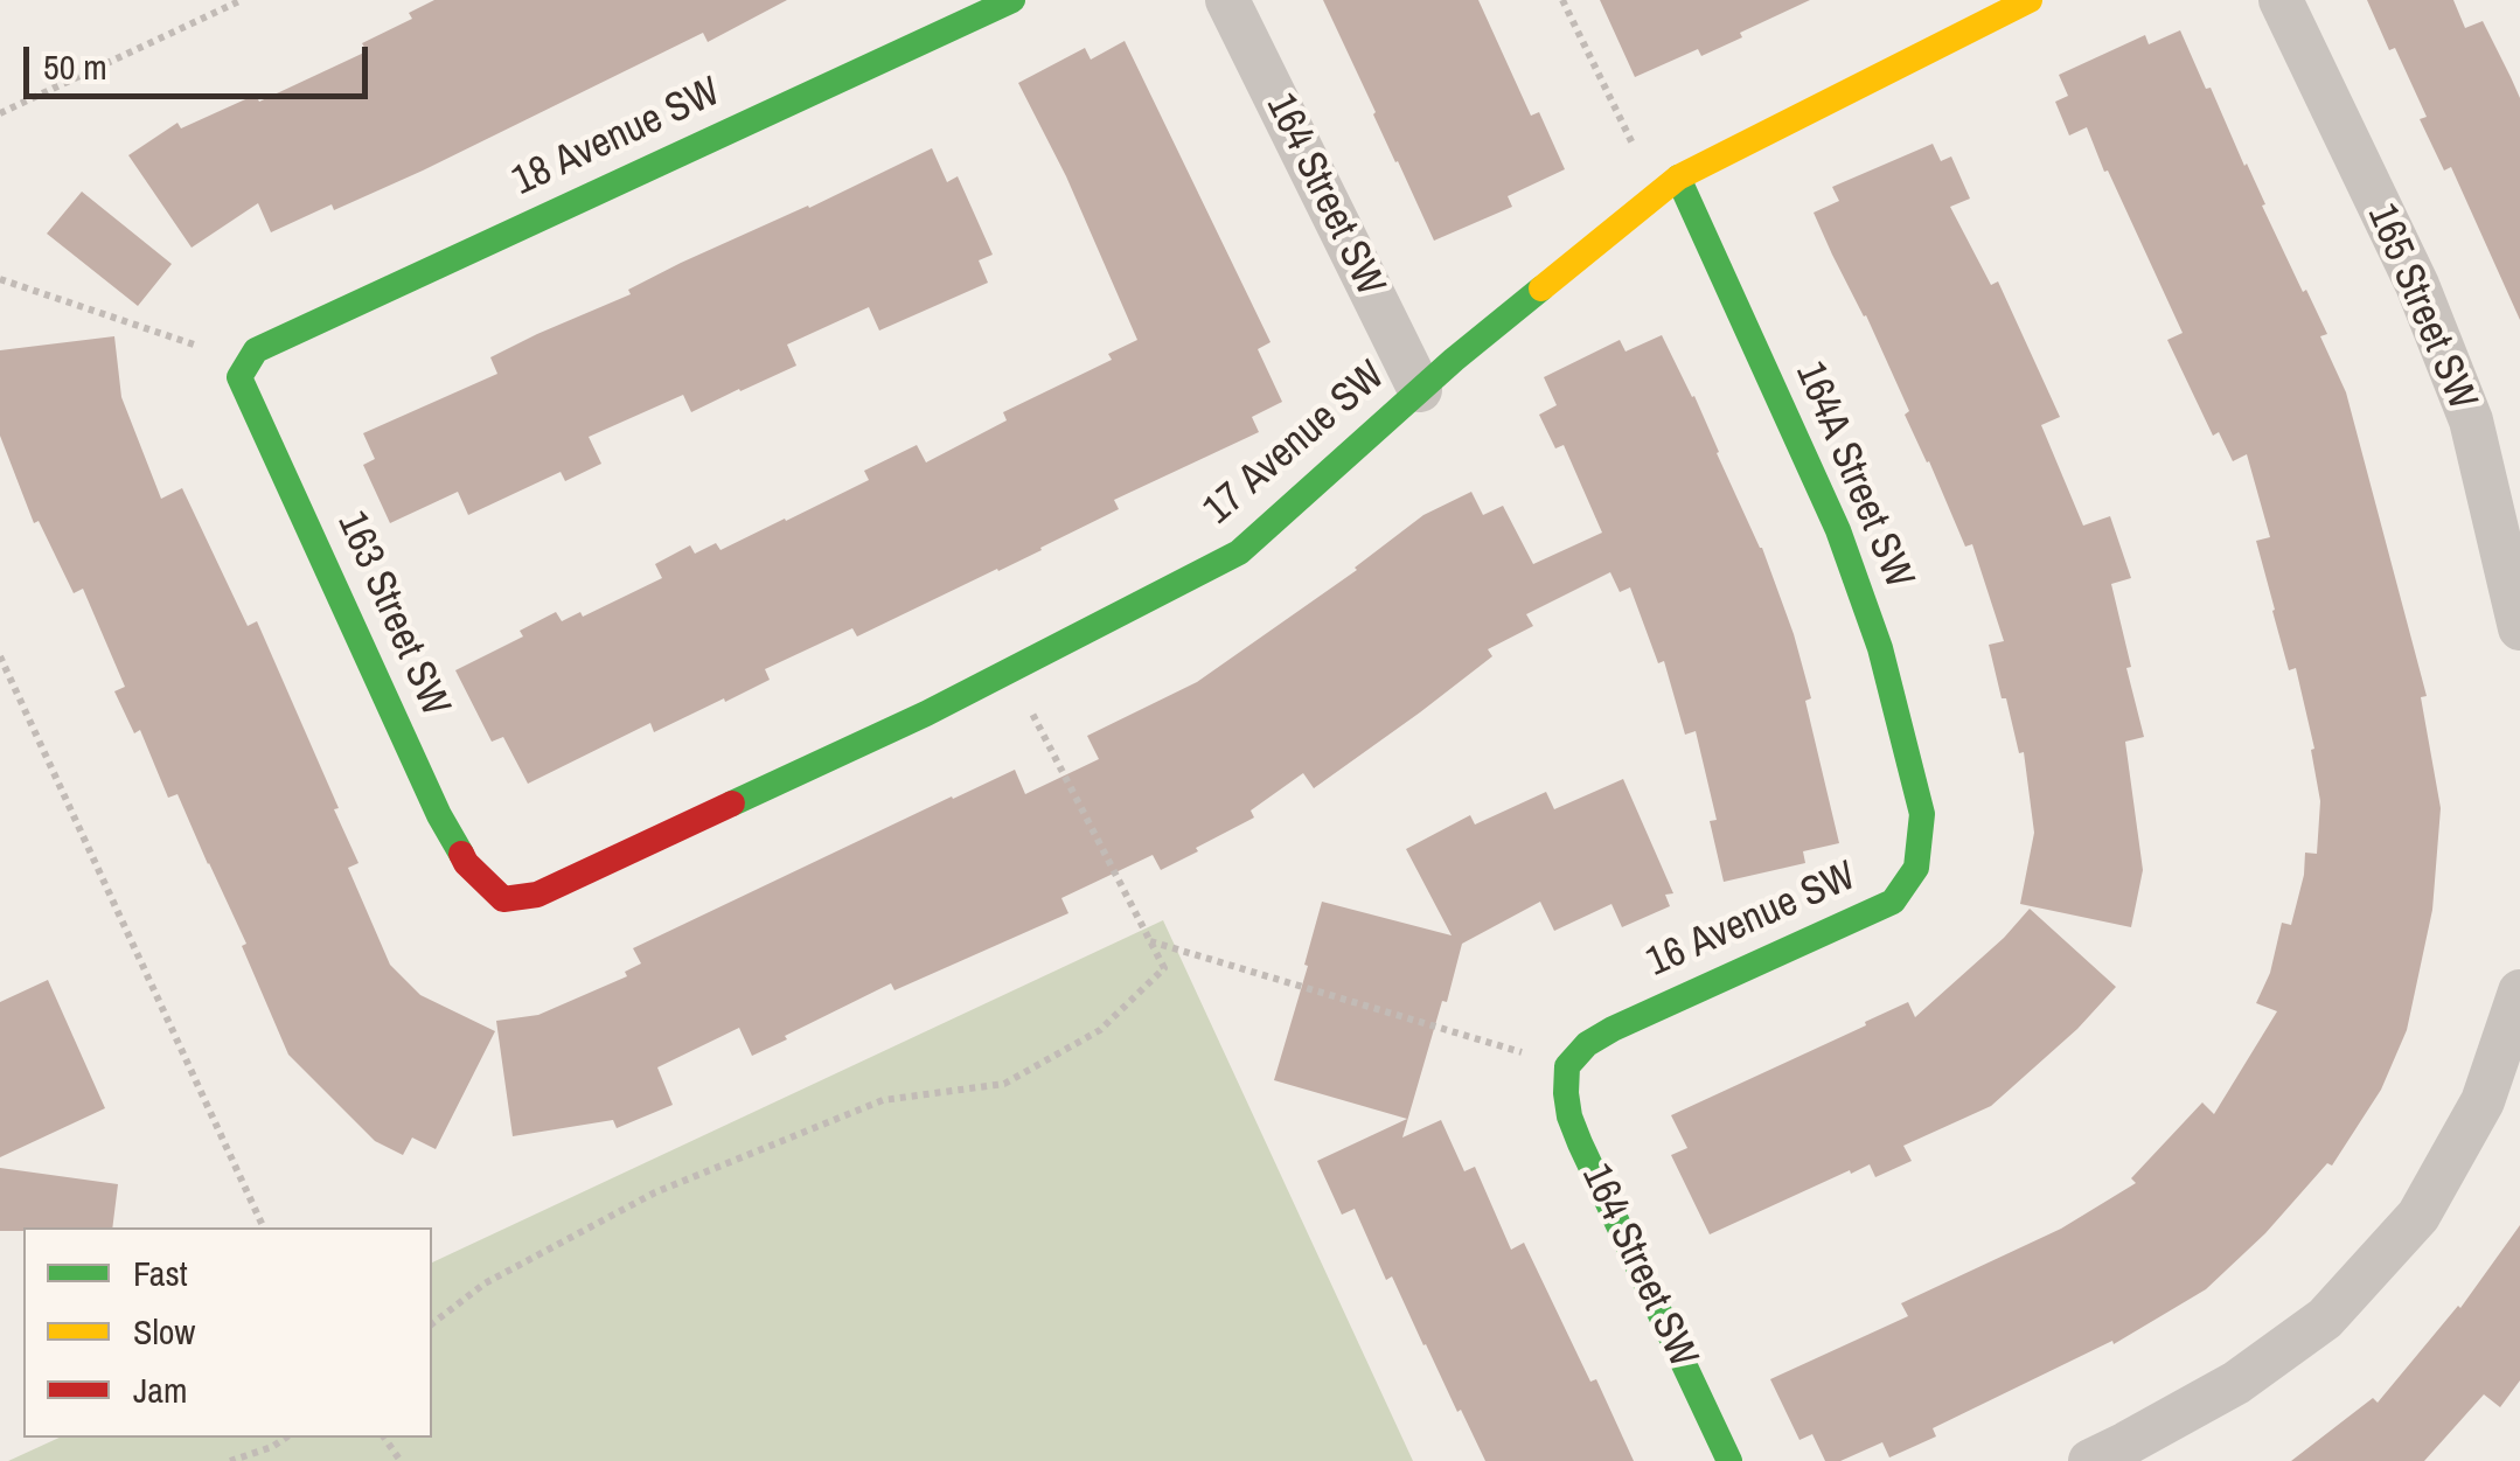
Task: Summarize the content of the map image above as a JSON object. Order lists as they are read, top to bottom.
{
  "streets": {
    "street": [
      "18 Avenue SW",
      "164 Street SW",
      "165 Street SW",
      "17 Avenue SW",
      "164A Street SW",
      "163 Street SW",
      "16 Avenue SW"
    ]
  },
  "crossings": [
    ["18 Avenue SW", "163 Street SW"],
    ["164 Street SW", "17 Avenue SW"],
    ["164 Street SW", "16 Avenue SW"],
    ["17 Avenue SW", "164A Street SW"],
    ["17 Avenue SW", "163 Street SW"],
    ["164A Street SW", "16 Avenue SW"]
  ],
  "legend": ["Fast", "Slow", "Jam"],
  "scale_bar": "50 m"
}
